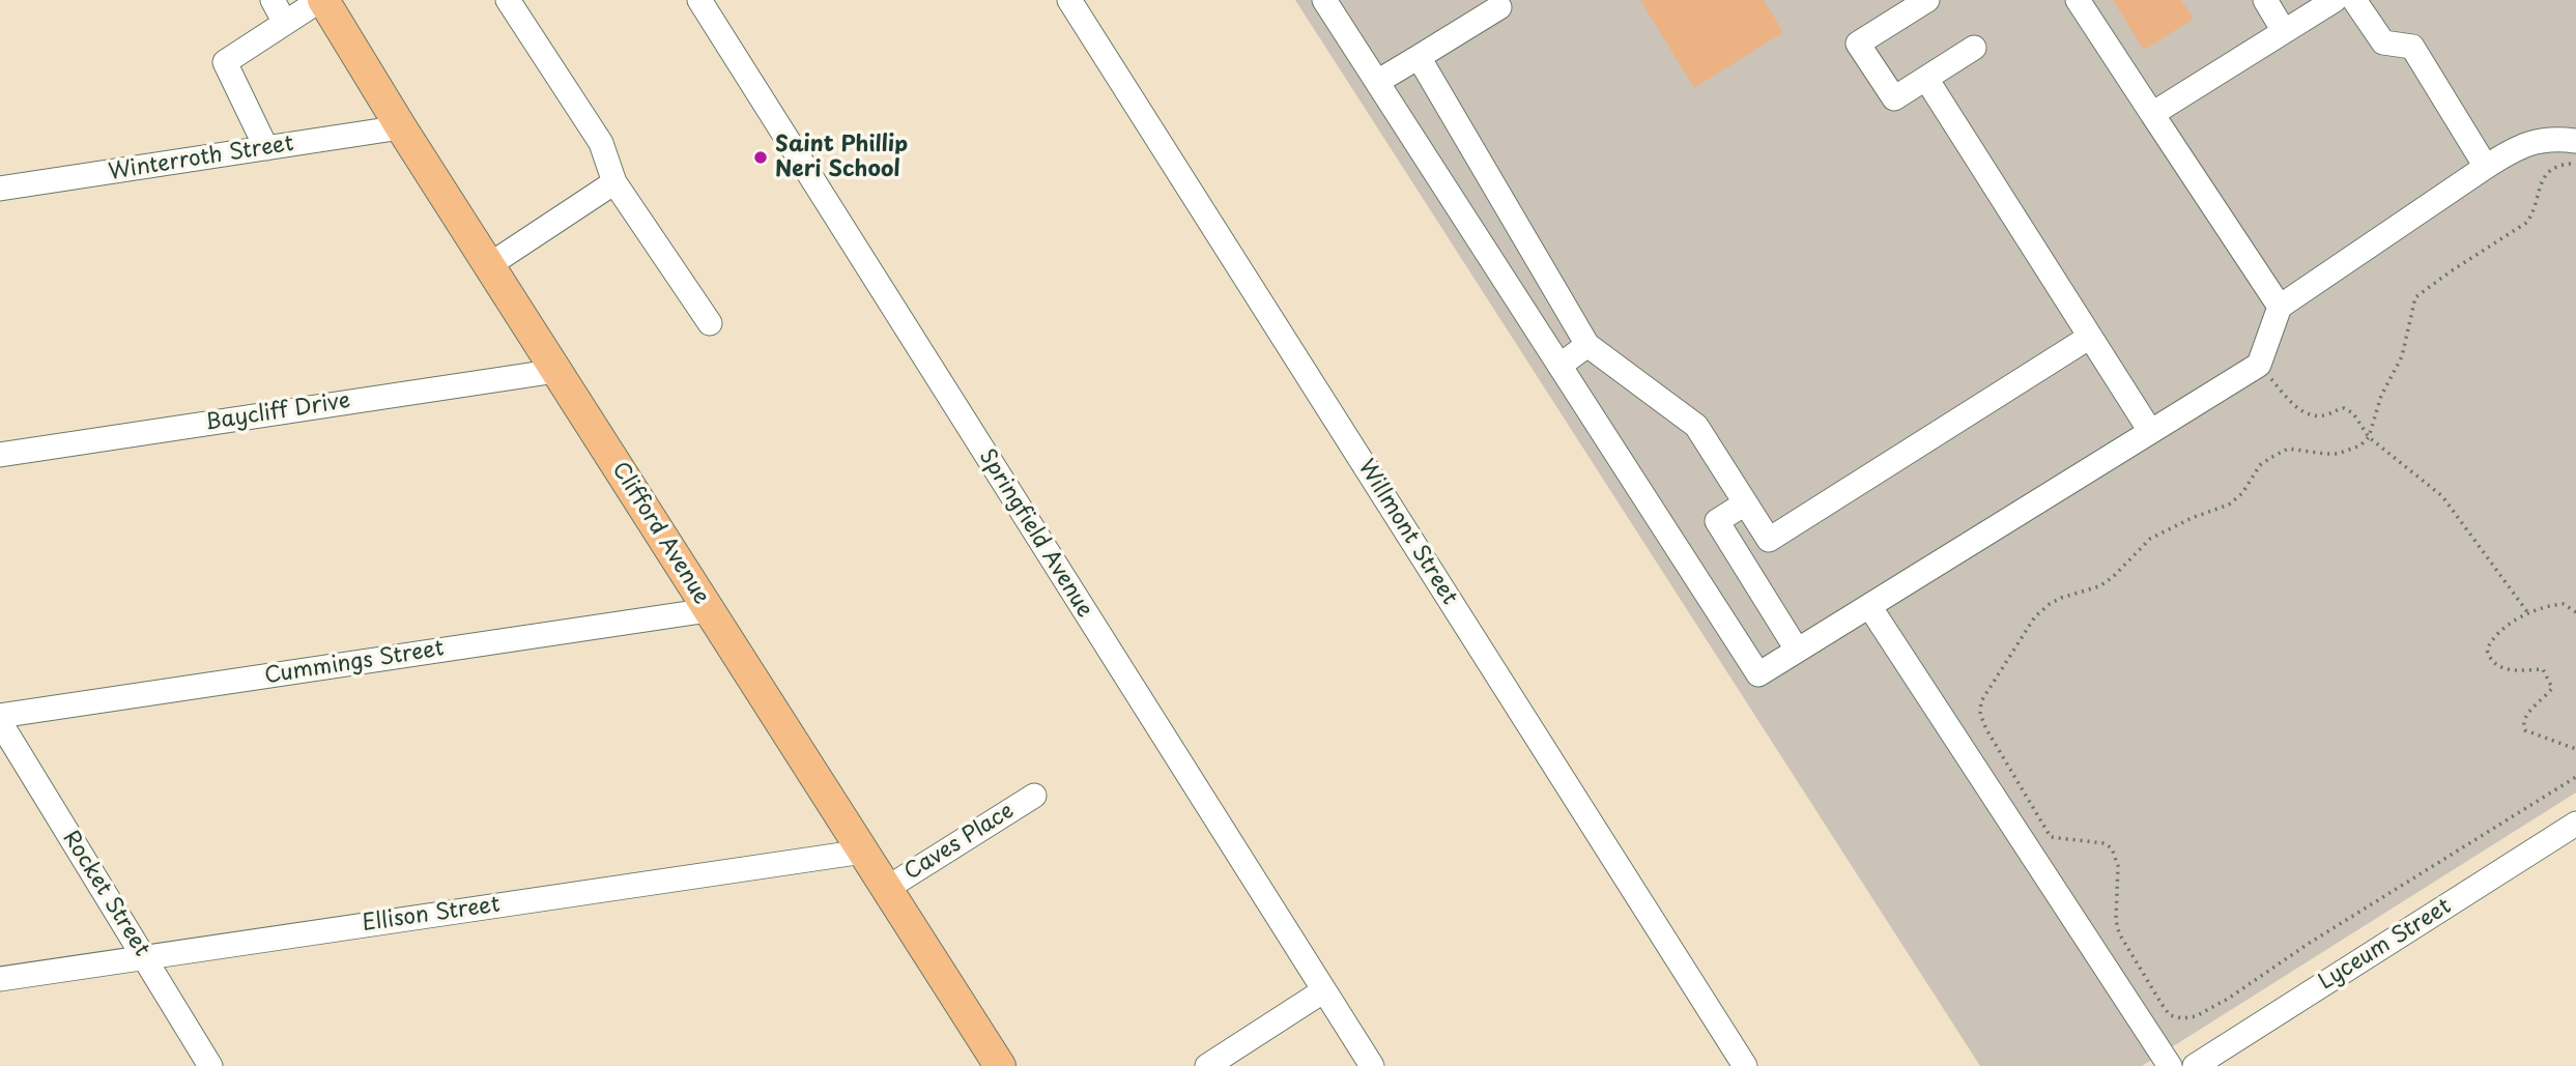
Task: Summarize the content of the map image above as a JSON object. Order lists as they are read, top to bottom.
{
  "streets": {
    "main road": ["Clifford Avenue"],
    "street": [
      "Winterroth Street",
      "Baycliff Drive",
      "Willmont Street",
      "Springfield Avenue",
      "Cummings Street",
      "Caves Place",
      "Rocket Street",
      "Ellison Street",
      "Lyceum Street"
    ]
  },
  "crossings": [
    ["Winterroth Street", "Clifford Avenue"],
    ["Baycliff Drive", "Clifford Avenue"],
    ["Clifford Avenue", "Cummings Street"],
    ["Clifford Avenue", "Caves Place"],
    ["Clifford Avenue", "Ellison Street"],
    ["Rocket Street", "Ellison Street"]
  ],
  "places": ["Saint Phillip Neri School"]
}
